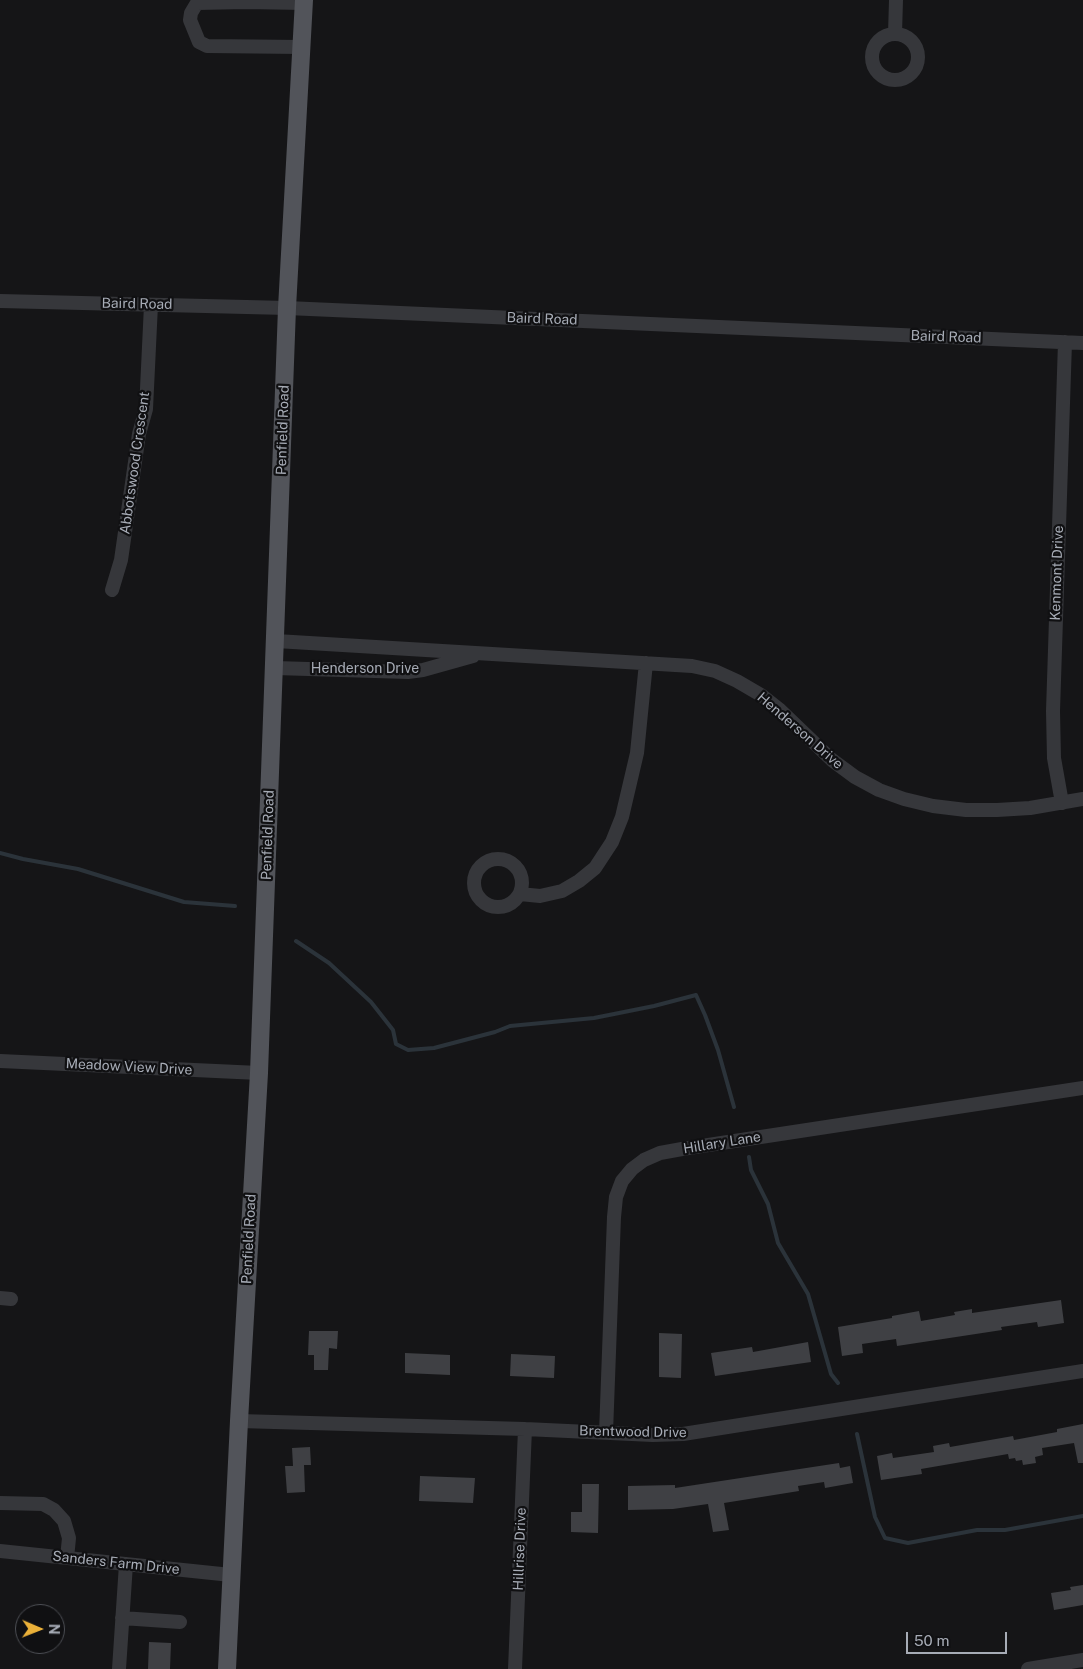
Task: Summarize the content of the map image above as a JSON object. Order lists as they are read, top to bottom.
{
  "streets": {
    "main road": ["Penfield Road"],
    "street": [
      "Baird Road",
      "Abbotswood Crescent",
      "Kenmont Drive",
      "Henderson Drive",
      "Meadow View Drive",
      "Hillary Lane",
      "Brentwood Drive",
      "Hillrise Drive",
      "Sanders Farm Drive"
    ]
  },
  "crossings": [
    ["Baird Road", "Penfield Road"],
    ["Baird Road", "Abbotswood Crescent"],
    ["Baird Road", "Kenmont Drive"],
    ["Penfield Road", "Henderson Drive"],
    ["Penfield Road", "Meadow View Drive"],
    ["Penfield Road", "Brentwood Drive"],
    ["Penfield Road", "Sanders Farm Drive"],
    ["Kenmont Drive", "Henderson Drive"],
    ["Hillary Lane", "Brentwood Drive"],
    ["Brentwood Drive", "Hillrise Drive"]
  ],
  "scale_bar": "50 m",
  "north": "right"
}
